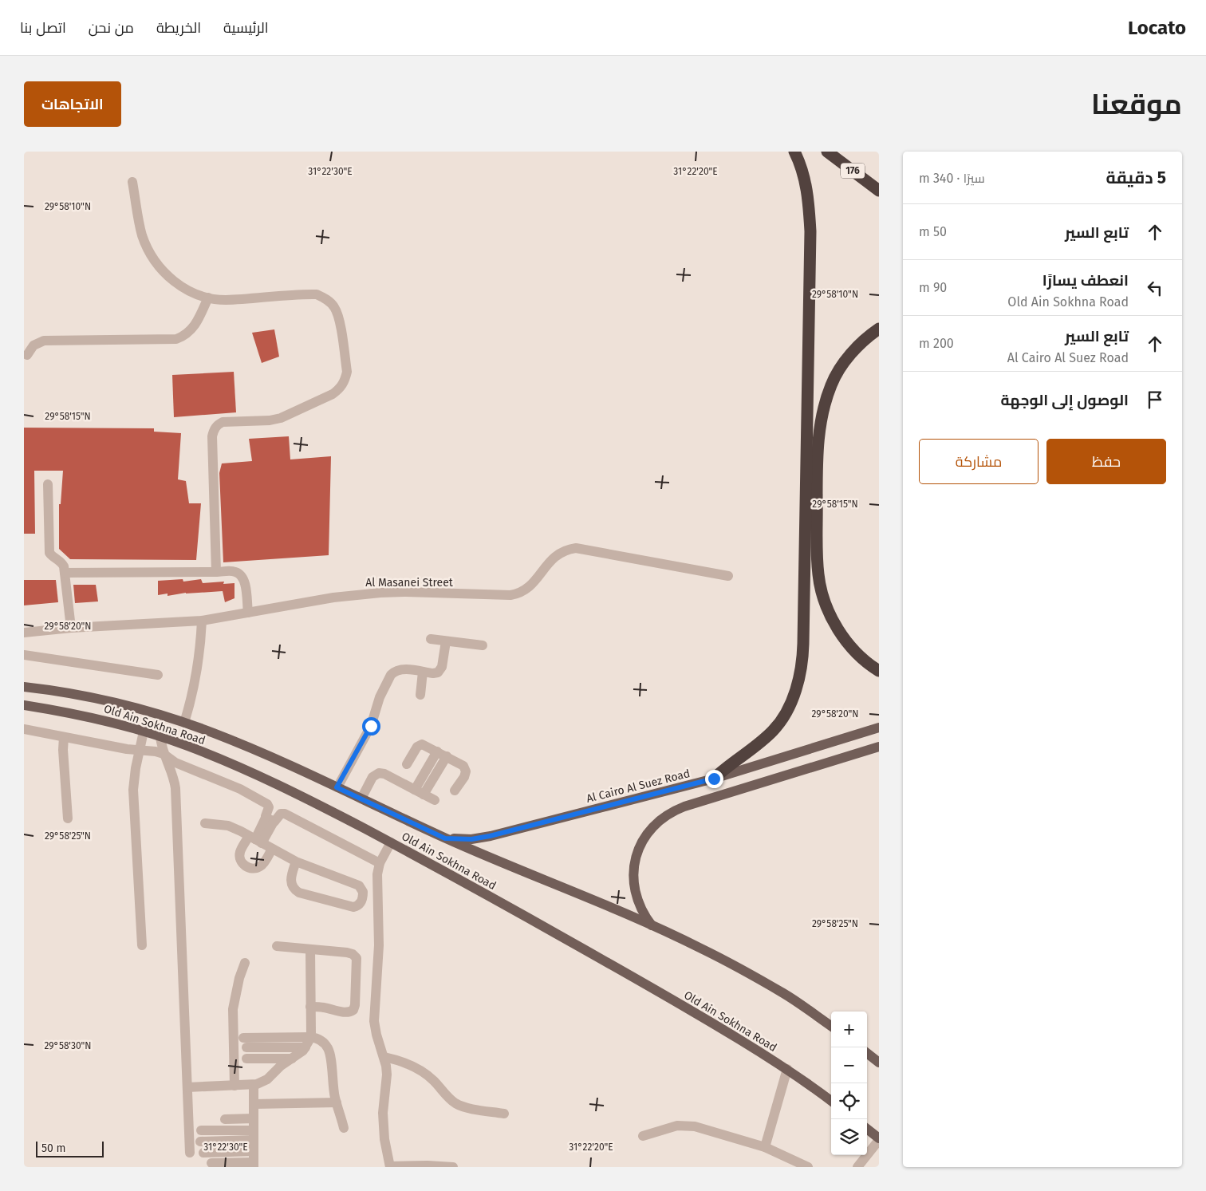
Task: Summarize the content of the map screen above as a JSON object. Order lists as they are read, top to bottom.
{
  "streets": {
    "highway": ["176"],
    "main road": ["Old Ain Sokhna Road", "Al Cairo Al Suez Road"],
    "street": ["Al Masanei Street"]
  },
  "crossings": [
    ["Old Ain Sokhna Road", "Al Cairo Al Suez Road"]
  ],
  "scale_bar": "50 m",
  "page": {
    "header": "Locato",
    "nav": [
      "الرئيسية",
      "الخريطة",
      "من نحن",
      "اتصل بنا"
    ],
    "title": "موقعنا",
    "buttons": [
      "الاتجاهات",
      ["حفظ", "مشاركة"]
    ],
    "heading": ["5 دقيقة", "سيرًا · 340 m"],
    "list": [
      ["تابع السير", "50 m"],
      ["انعطف يسارًا", "Old Ain Sokhna Road", "90 m"],
      ["تابع السير", "Al Cairo Al Suez Road", "200 m"],
      "الوصول إلى الوجهة"
    ],
    "map_buttons": ["+", "−"],
    "scale": "50 m"
  },
  "coordinates": [
    "31°22'30\"E",
    "31°22'20\"E",
    "29°58'10\"N",
    "29°58'15\"N",
    "29°58'20\"N",
    "29°58'25\"N",
    "29°58'30\"N"
  ]
}
